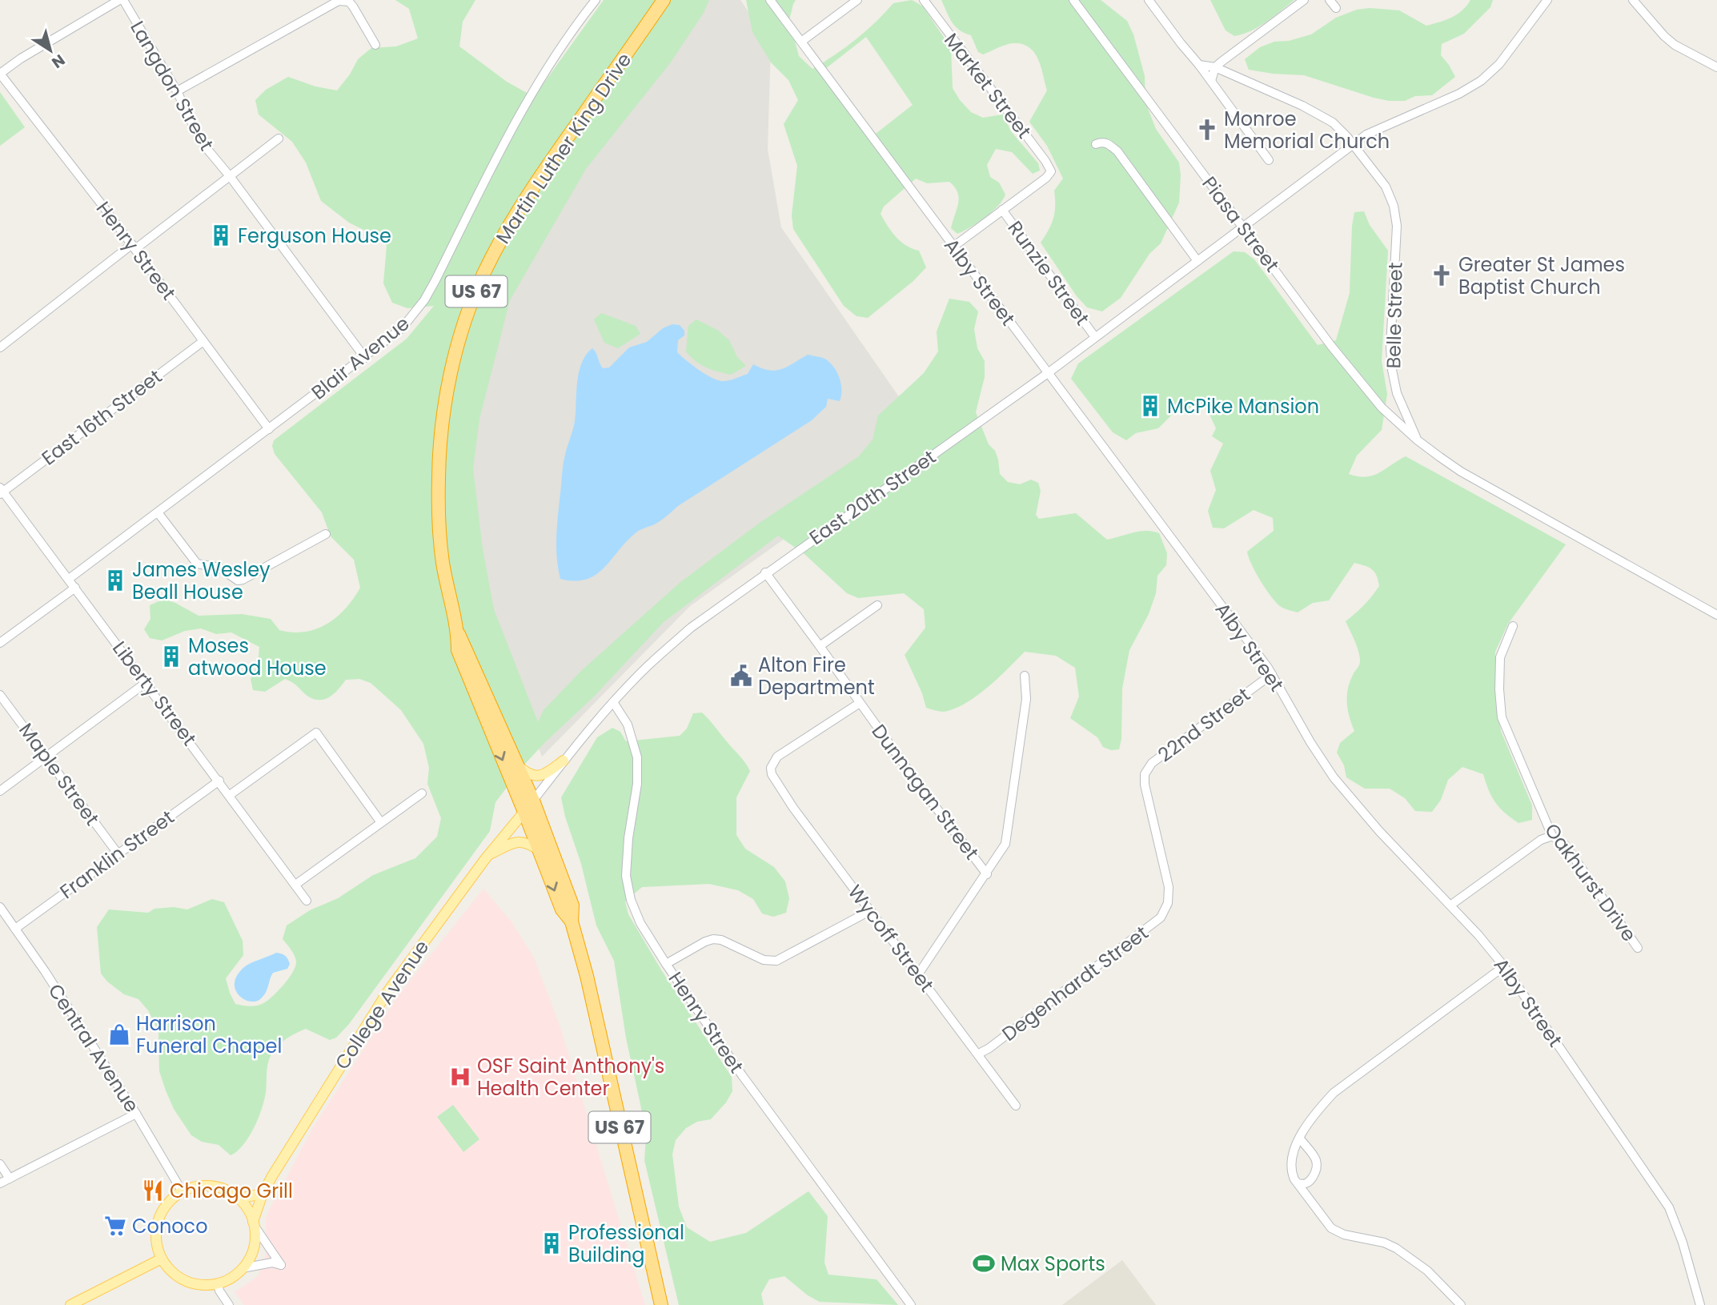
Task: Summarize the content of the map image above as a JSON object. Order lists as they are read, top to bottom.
{
  "streets": {
    "highway": ["Martin Luther King Drive", "US 67"],
    "main road": ["College Avenue"],
    "street": [
      "Langdon Street",
      "Market Street",
      "Piasa Street",
      "Henry Street",
      "Runzie Street",
      "Alby Street",
      "Belle Street",
      "Blair Avenue",
      "East 16th Street",
      "East 20th Street",
      "Liberty Street",
      "22nd Street",
      "Maple Street",
      "Dunnagan Street",
      "Franklin Street",
      "Oakhurst Drive",
      "Wycoff Street",
      "Degenhardt Street",
      "Central Avenue"
    ]
  },
  "crossings": [
    ["Langdon Street", "Blair Avenue"],
    ["Market Street", "Runzie Street"],
    ["Martin Luther King Drive", "US 67"],
    ["Piasa Street", "Belle Street"],
    ["Piasa Street", "East 20th Street"],
    ["Henry Street", "Blair Avenue"],
    ["Henry Street", "East 16th Street"],
    ["Henry Street", "East 20th Street"],
    ["Runzie Street", "East 20th Street"],
    ["Alby Street", "East 20th Street"],
    ["Alby Street", "22nd Street"],
    ["US 67", "East 20th Street"],
    ["US 67", "College Avenue"],
    ["Belle Street", "East 20th Street"],
    ["Blair Avenue", "Liberty Street"],
    ["East 16th Street", "Liberty Street"],
    ["East 20th Street", "Dunnagan Street"],
    ["East 20th Street", "College Avenue"],
    ["Liberty Street", "Franklin Street"],
    ["22nd Street", "Degenhardt Street"],
    ["Maple Street", "Franklin Street"],
    ["Dunnagan Street", "Wycoff Street"],
    ["Franklin Street", "Central Avenue"],
    ["Wycoff Street", "Degenhardt Street"],
    ["College Avenue", "Central Avenue"]
  ],
  "places": {
    "church": ["Monroe Memorial Church", "Greater St James Baptist Church"],
    "building": [
      "Ferguson House",
      "McPike Mansion",
      "James Wesley Beall House",
      "Moses atwood House",
      "Professional Building"
    ],
    "public building": ["Alton Fire Department"],
    "shop": ["Harrison Funeral Chapel"],
    "hospital": ["OSF Saint Anthony's Health Center"],
    "restaurant": ["Chicago Grill"],
    "supermarket": ["Conoco"],
    "sports": ["Max Sports"]
  },
  "north": "bottom right"
}
